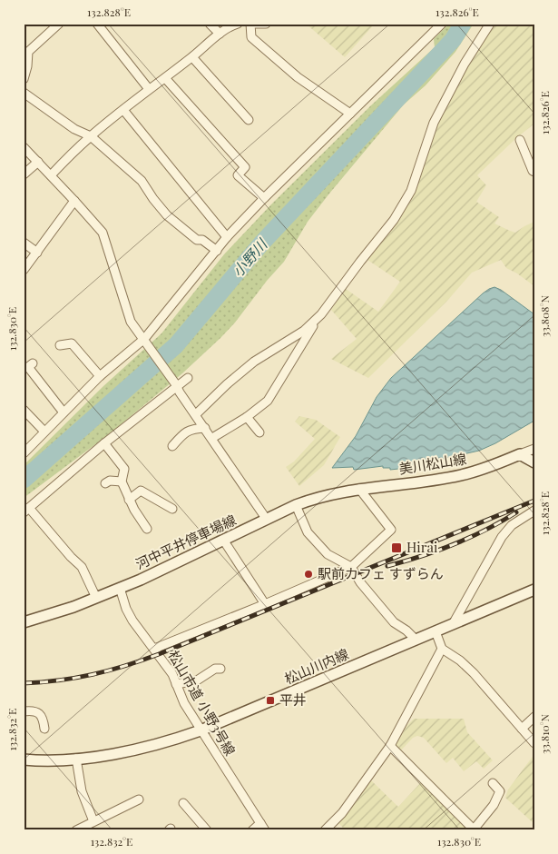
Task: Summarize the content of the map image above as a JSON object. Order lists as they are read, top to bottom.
{
  "streets": {
    "main road": ["美川松山線", "河中平井停車場線", "松山川内線"],
    "street": ["松山市道 小野3号線"]
  },
  "crossings": [
    ["美川松山線", "河中平井停車場線"],
    ["河中平井停車場線", "松山市道 小野3号線"],
    ["松山川内線", "松山市道 小野3号線"]
  ],
  "water": ["小野川"],
  "places": {
    "transit": ["Hirai", "平井"],
    "other": ["駅前カフェ すずらん"]
  },
  "coordinates": [
    "132.828°E",
    "132.826°E",
    "33.808°N",
    "132.830°E",
    "132.832°E",
    "33.810°N"
  ]
}
